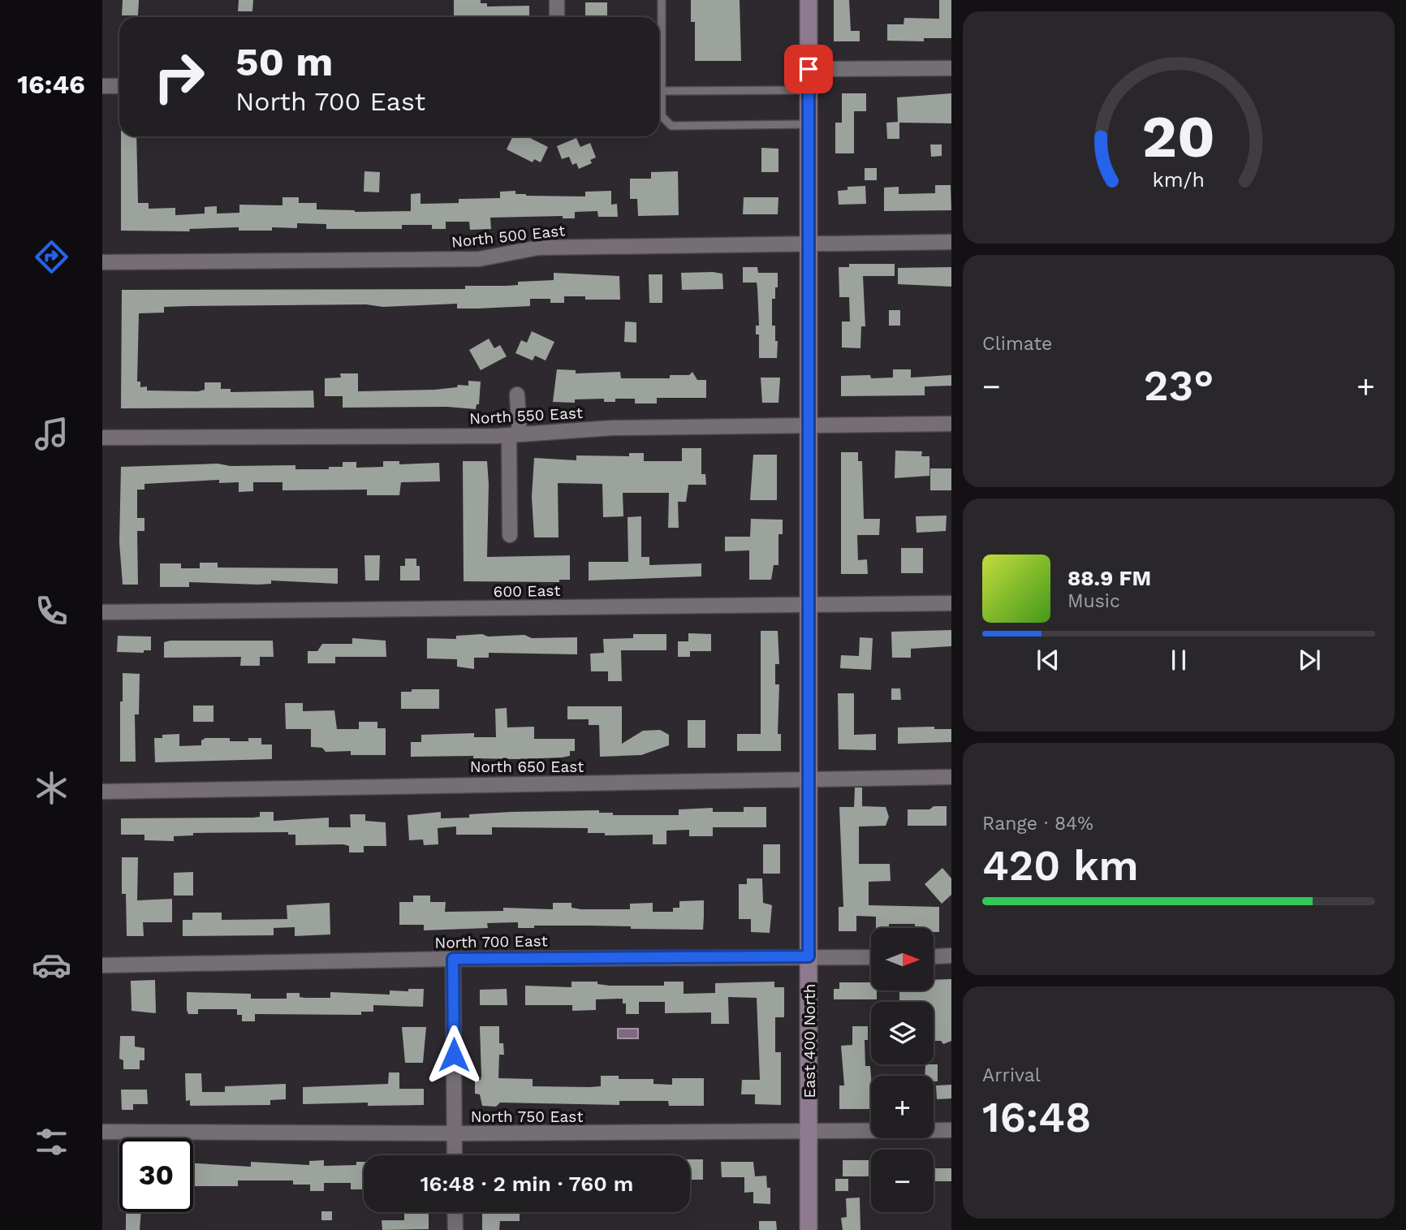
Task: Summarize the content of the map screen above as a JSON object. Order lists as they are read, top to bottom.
{
  "streets": {
    "main road": ["East 400 North"],
    "street": [
      "North 500 East",
      "North 550 East",
      "600 East",
      "North 650 East",
      "North 700 East",
      "North 750 East"
    ]
  },
  "crossings": [
    ["North 500 East", "East 400 North"],
    ["North 550 East", "East 400 North"],
    ["600 East", "East 400 North"],
    ["North 650 East", "East 400 North"],
    ["North 700 East", "East 400 North"],
    ["East 400 North", "North 750 East"]
  ],
  "north": "right",
  "page": {
    "tabs": "16:46",
    "turn": ["50 m", "North 700 East"],
    "tile": [
      "Climate",
      ["Range · 84%", "420 km"],
      ["Arrival", "16:48"]
    ],
    "heat": ["−", "23°", "+"],
    "song": ["88.9 FM", "Music"],
    "map_buttons": ["+", "−"],
    "limit": "30",
    "trip": "16:48 · 2 min · 760 m",
    "gauge": ["20", "km/h"]
  }
}
